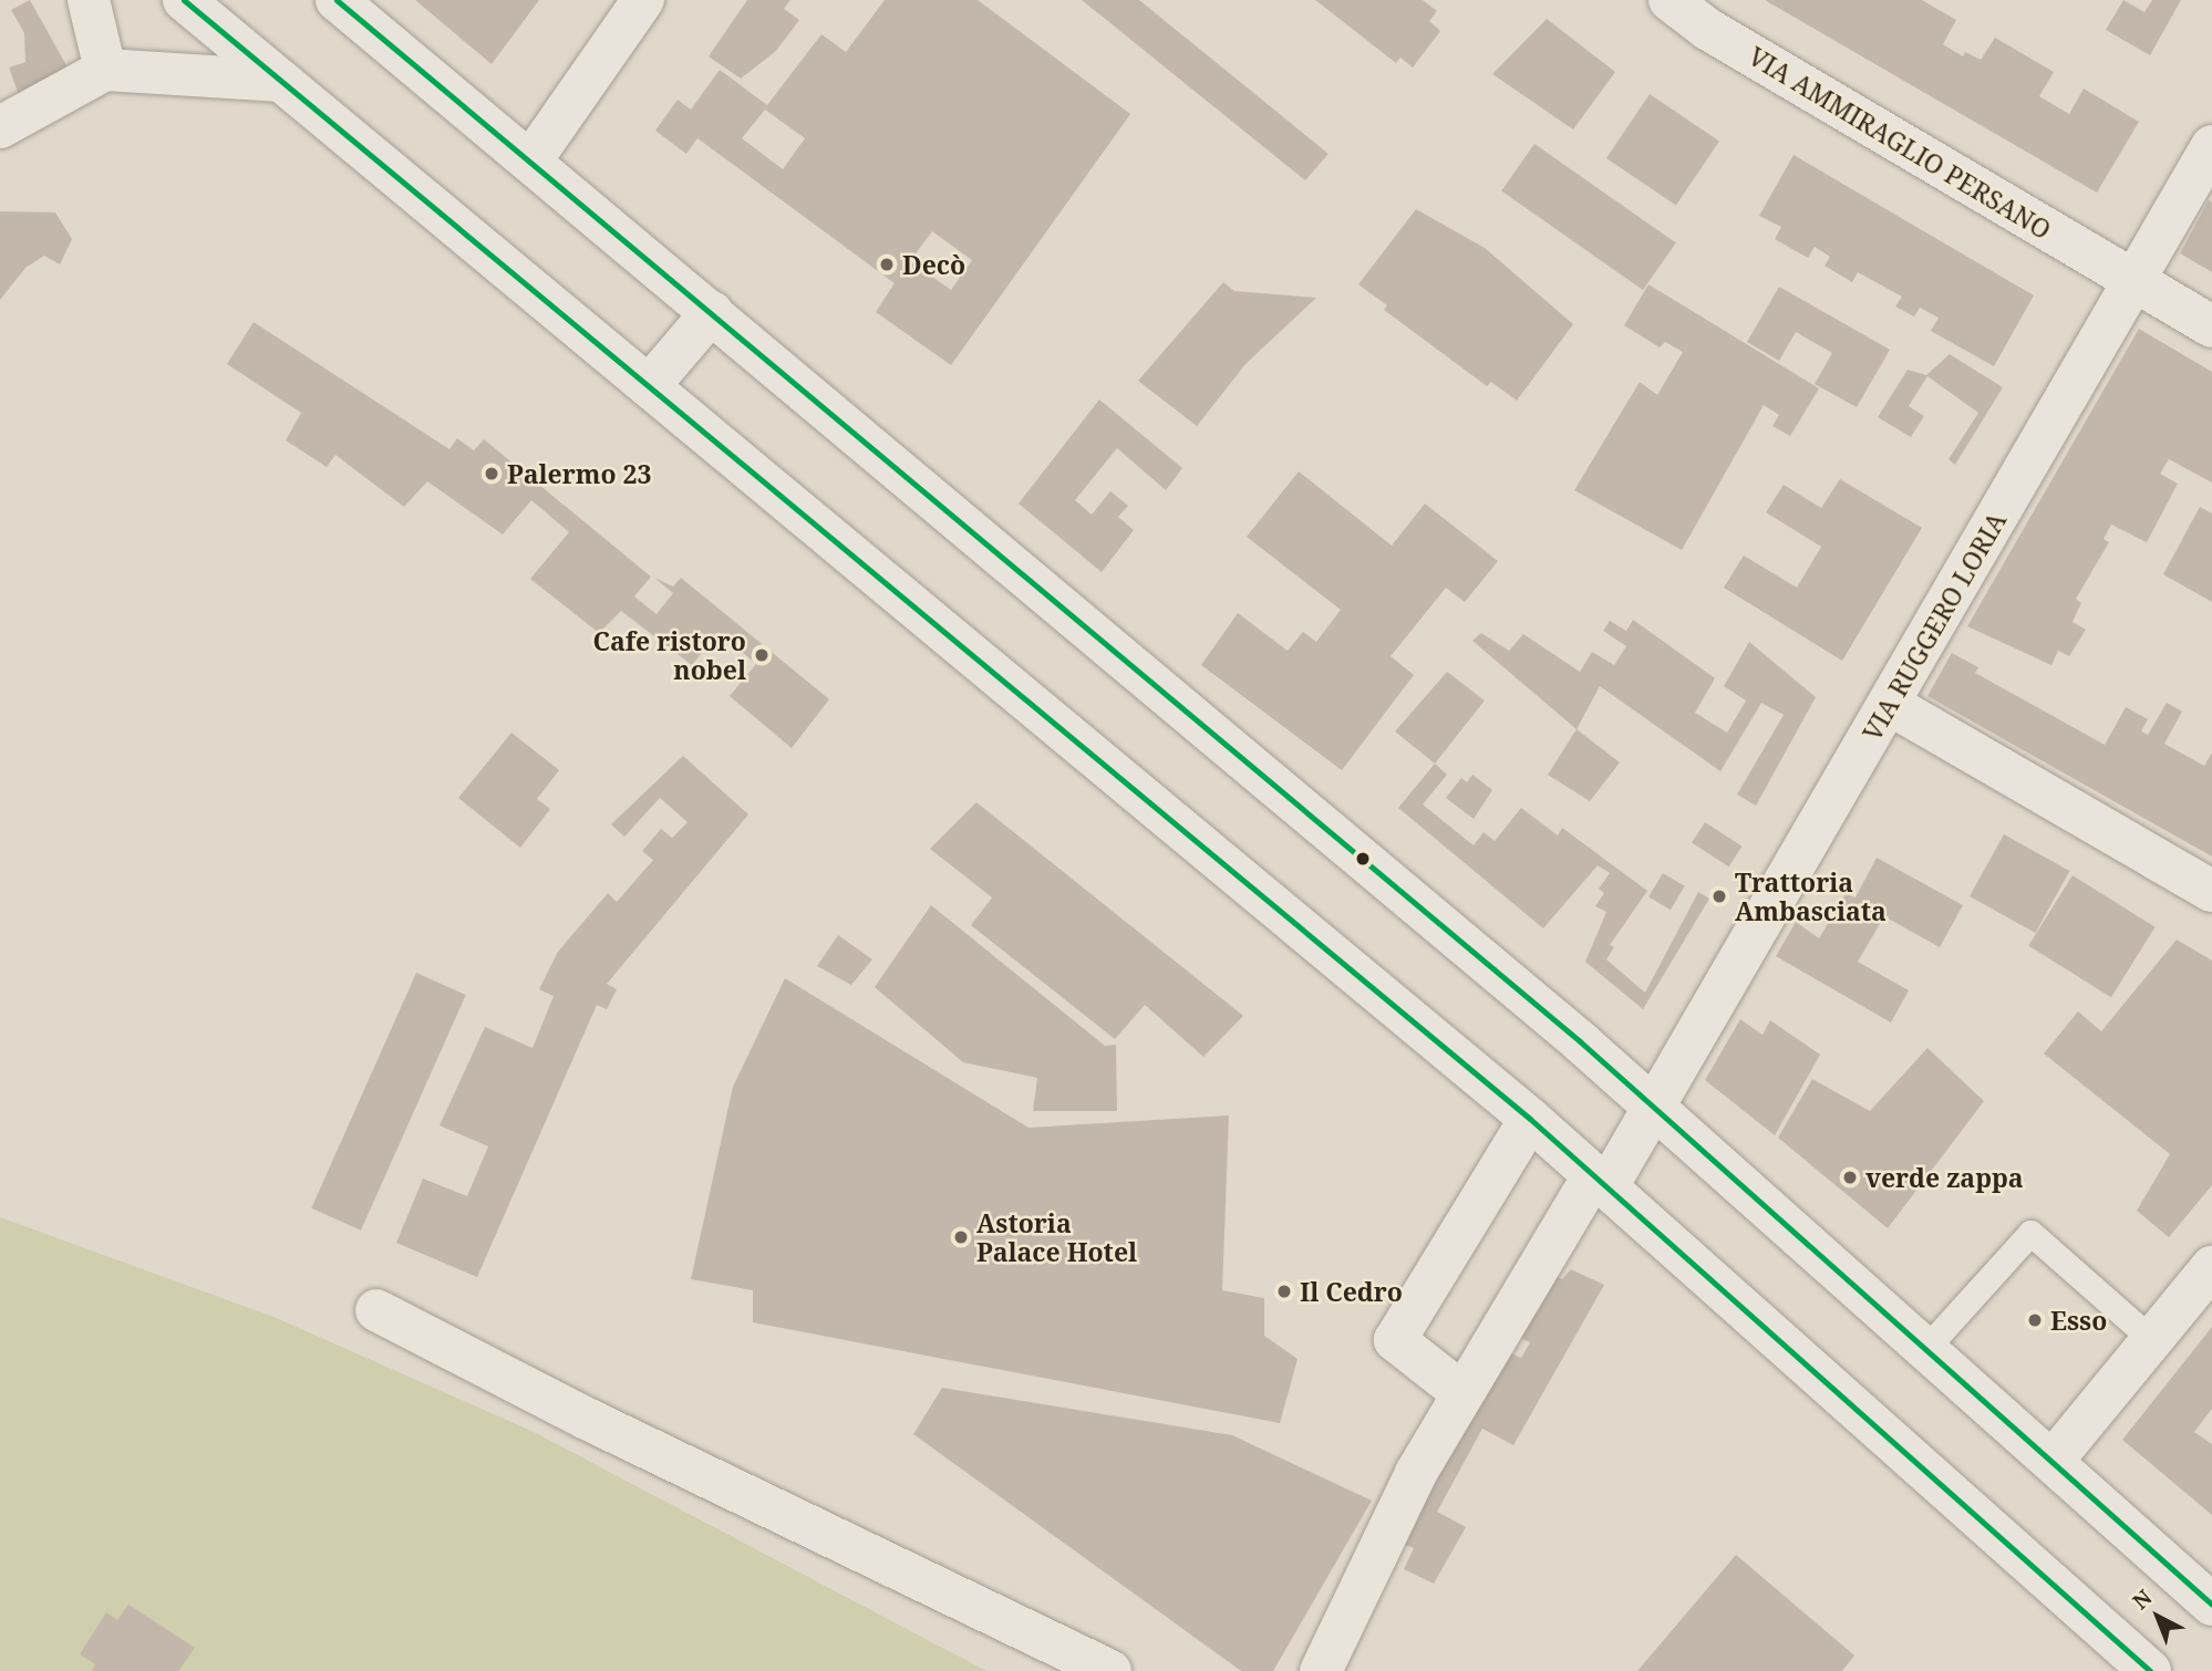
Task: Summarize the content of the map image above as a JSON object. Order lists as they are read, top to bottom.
{
  "streets": {
    "street": ["VIA AMMIRAGLIO PERSANO", "VIA RUGGERO LORIA"]
  },
  "crossings": [
    ["VIA AMMIRAGLIO PERSANO", "VIA RUGGERO LORIA"]
  ],
  "places": [
    "Decò",
    "Palermo 23",
    "Cafe ristoro nobel",
    "Trattoria Ambasciata",
    "verde zappa",
    "Astoria Palace Hotel",
    "Il Cedro",
    "Esso"
  ],
  "north": "top left"
}
